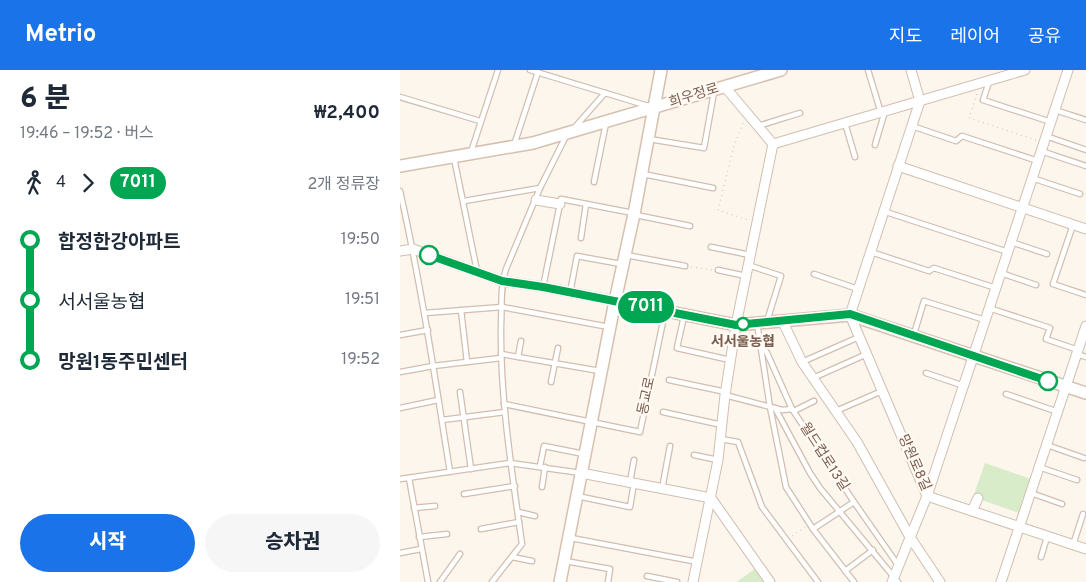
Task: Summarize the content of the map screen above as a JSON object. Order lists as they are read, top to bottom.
{
  "streets": {
    "street": ["희우정로", "망원로8길"],
    "lane": ["동교로", "월드컵로13길"]
  },
  "places": ["서서울농협"],
  "lines": ["bus line 7011"],
  "page": {
    "header": "Metrio",
    "nav": ["지도", "레이어", "공유"],
    "heading": ["6 분", "19:46 – 19:52 · 버스", "₩2,400"],
    "on_map": "7011",
    "legs": ["4", "7011", "2개 정류장"],
    "list": [
      {
        "name": "합정한강아파트",
        "value": "19:50"
      },
      {
        "name": "서서울농협",
        "value": "19:51"
      },
      {
        "name": "망원1동주민센터",
        "value": "19:52"
      }
    ],
    "buttons": ["시작", "승차권"]
  }
}
